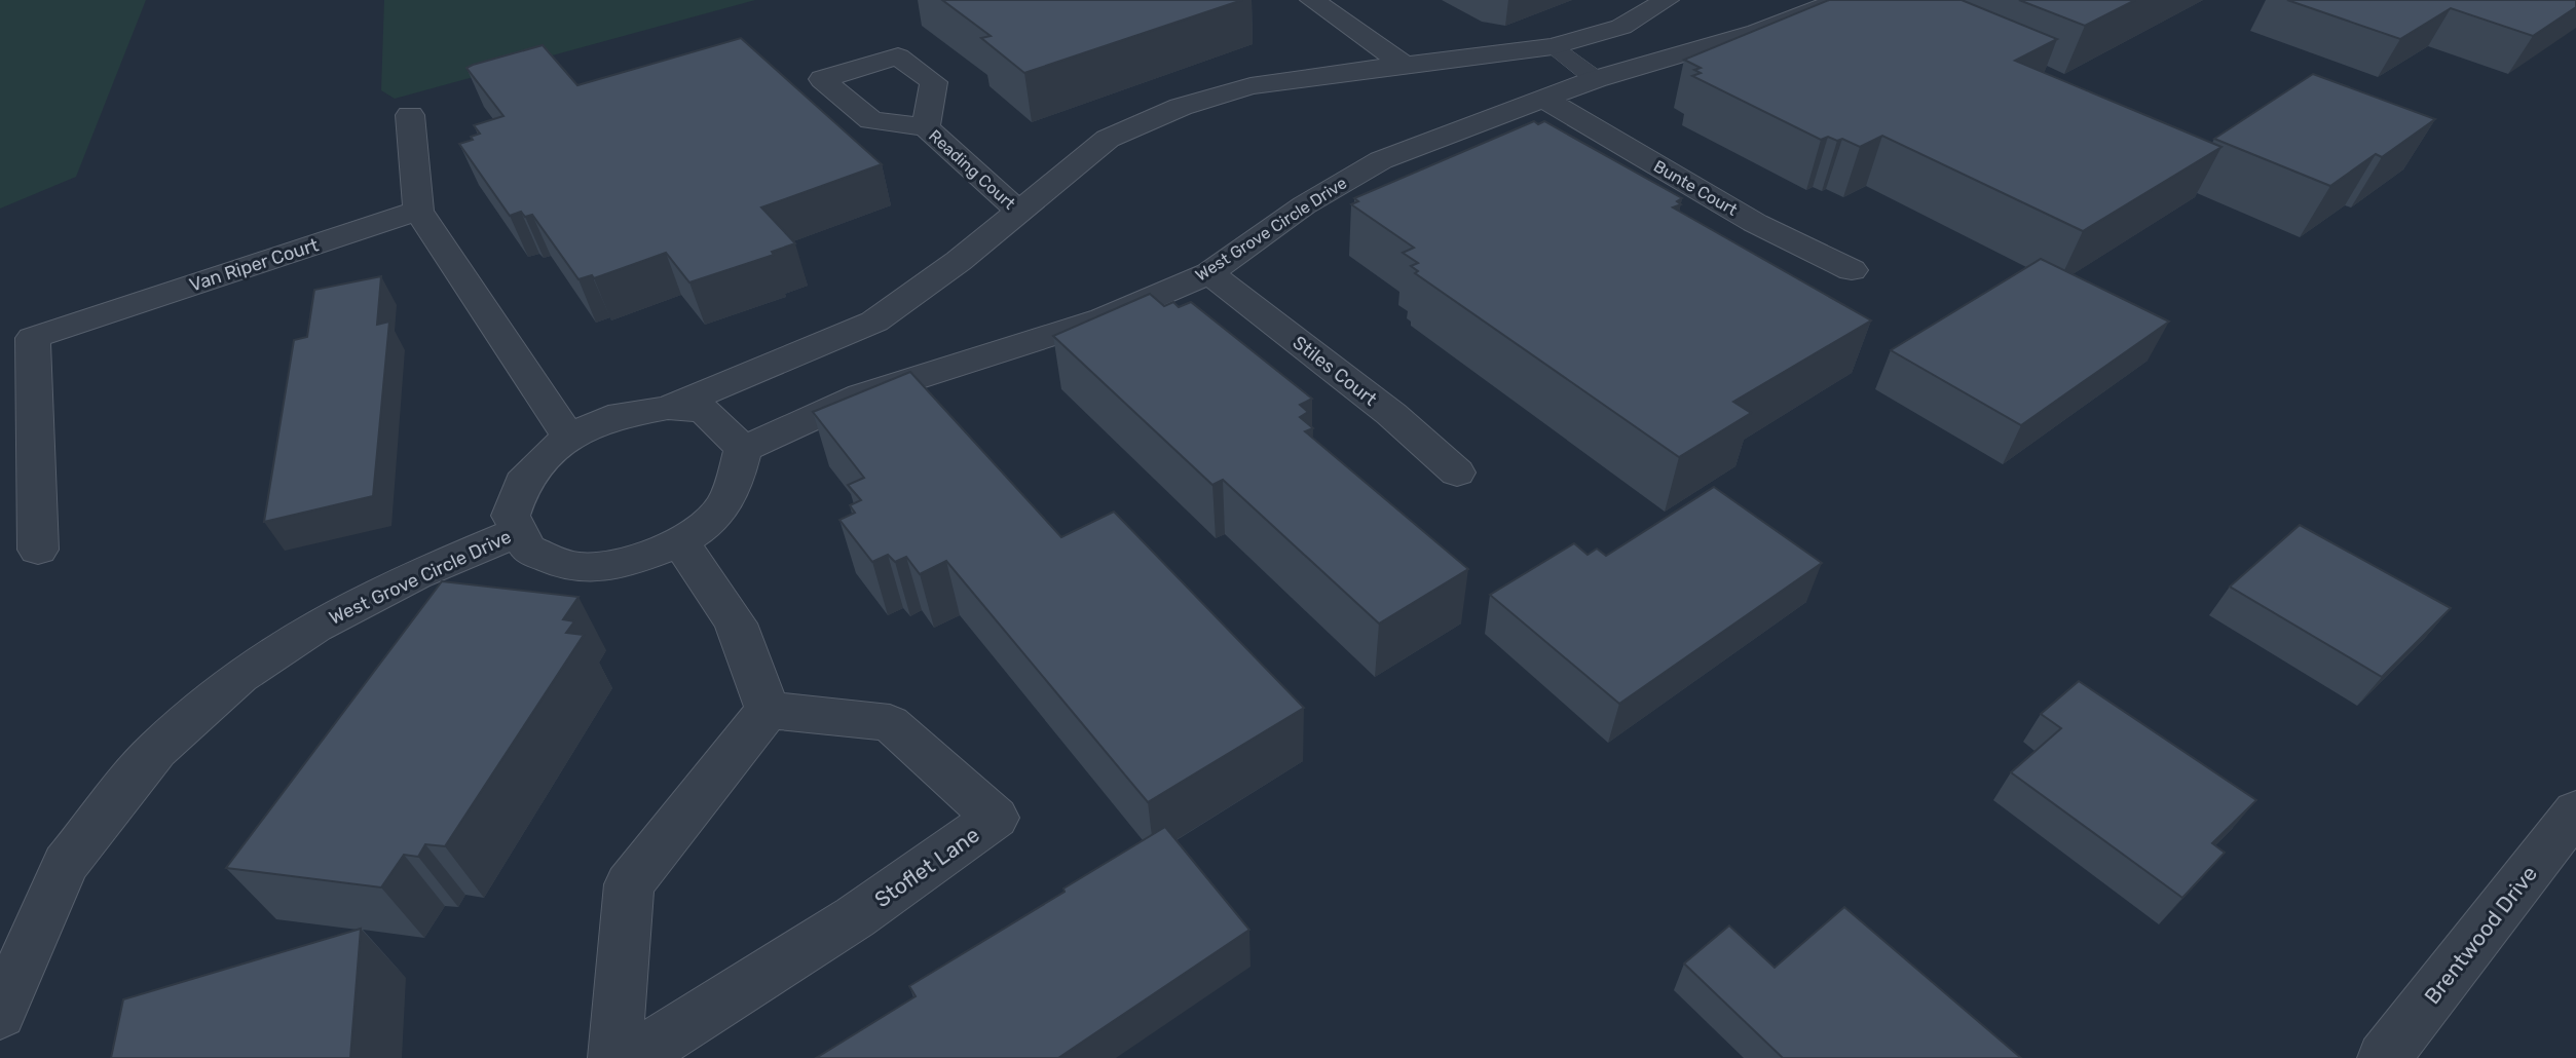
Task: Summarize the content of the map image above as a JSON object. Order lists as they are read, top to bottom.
{
  "streets": {
    "street": [
      "Reading Court",
      "Bunte Court",
      "West Grove Circle Drive",
      "Van Riper Court",
      "Stiles Court",
      "Stoflet Lane",
      "Brentwood Drive"
    ]
  },
  "crossings": [
    ["Bunte Court", "West Grove Circle Drive"],
    ["West Grove Circle Drive", "Stiles Court"]
  ]
}
